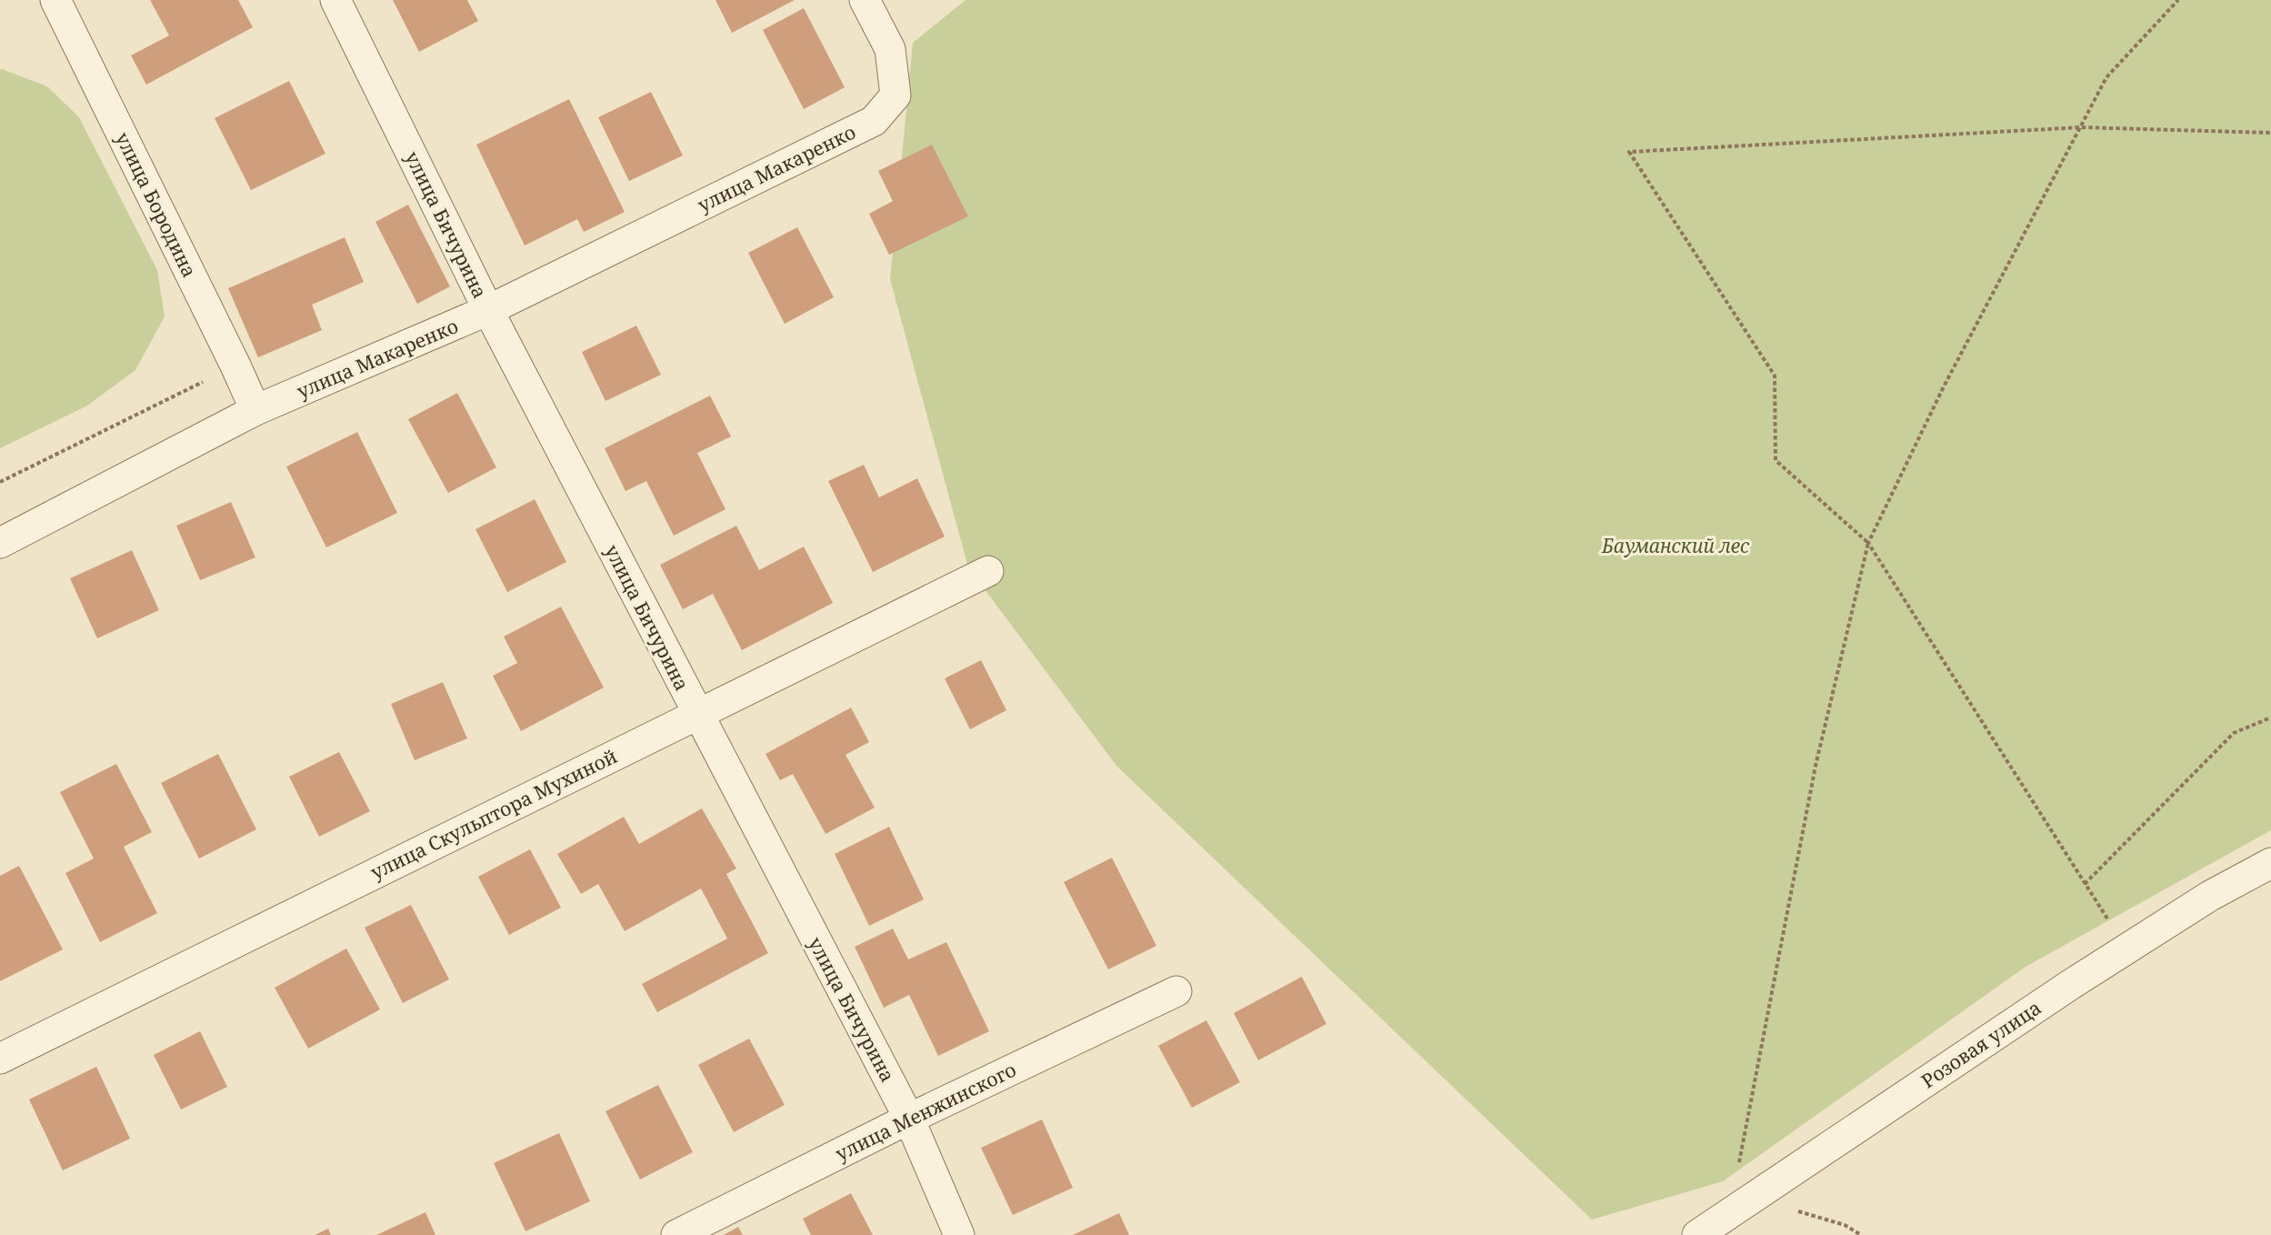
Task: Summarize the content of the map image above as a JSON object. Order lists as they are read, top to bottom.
{
  "streets": {
    "street": [
      "улица Макаренко",
      "улица Бородина",
      "улица Бичурина",
      "улица Скульптора Мухиной",
      "Розовая улица",
      "улица Менжинского"
    ]
  },
  "crossings": [
    ["улица Макаренко", "улица Бородина"],
    ["улица Макаренко", "улица Бичурина"],
    ["улица Бичурина", "улица Скульптора Мухиной"],
    ["улица Бичурина", "улица Менжинского"]
  ],
  "parks": ["Бауманский лес"]
}
